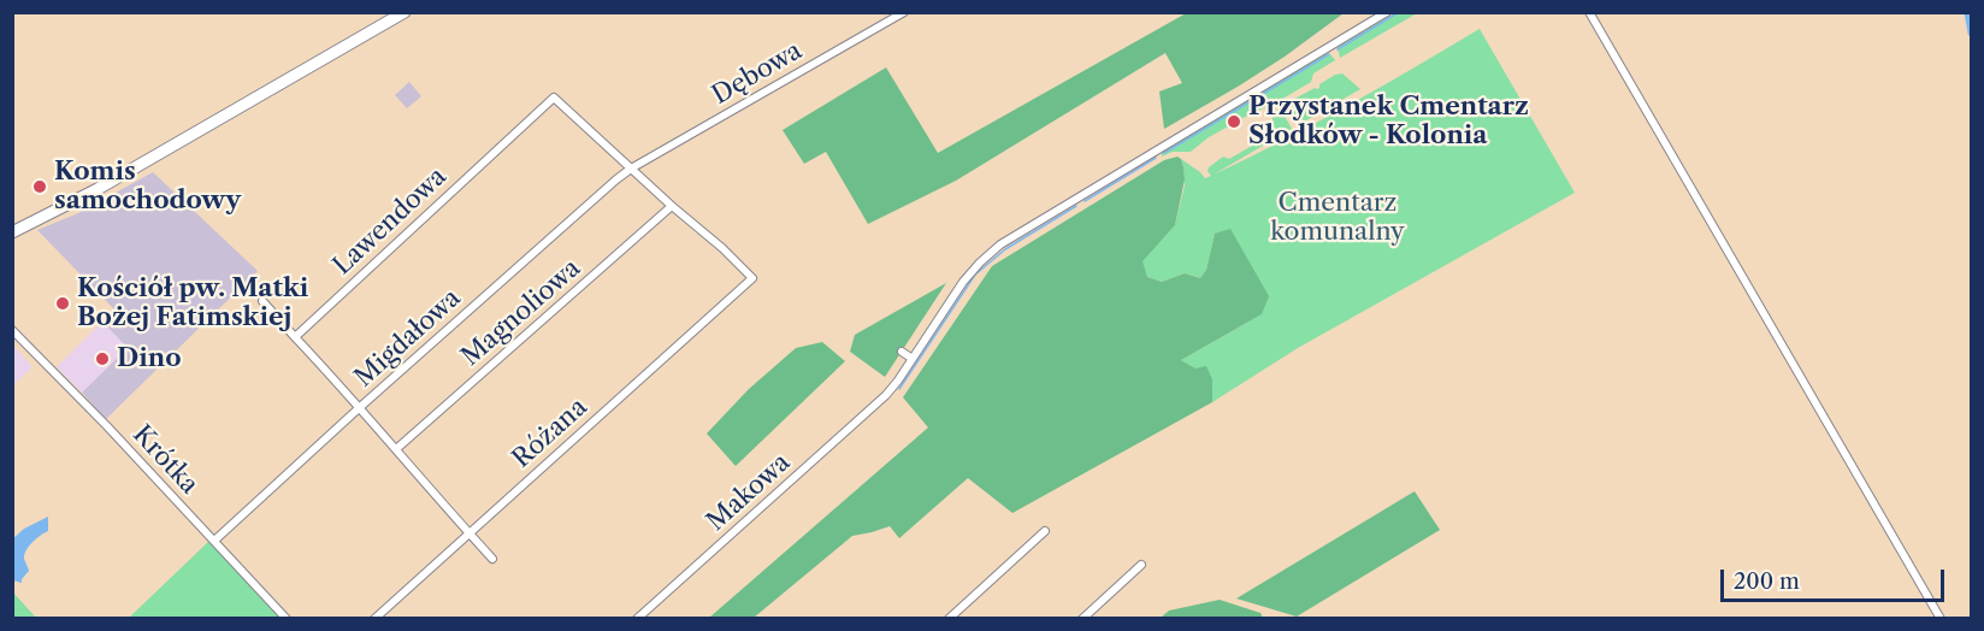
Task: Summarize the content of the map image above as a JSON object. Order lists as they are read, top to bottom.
{
  "streets": {
    "street": [
      "Dębowa",
      "Lawendowa",
      "Magnoliowa",
      "Migdałowa",
      "Różana",
      "Krótka",
      "Makowa"
    ]
  },
  "crossings": [
    ["Dębowa", "Lawendowa"],
    ["Dębowa", "Migdałowa"],
    ["Lawendowa", "Migdałowa"],
    ["Magnoliowa", "Różana"],
    ["Migdałowa", "Krótka"]
  ],
  "parks": ["Cmentarz komunalny"],
  "places": [
    "Przystanek Cmentarz Słodków - Kolonia",
    "Komis samochodowy",
    "Kościół pw. Matki Bożej Fatimskiej",
    "Dino"
  ],
  "scale_bar": "200 m"
}
